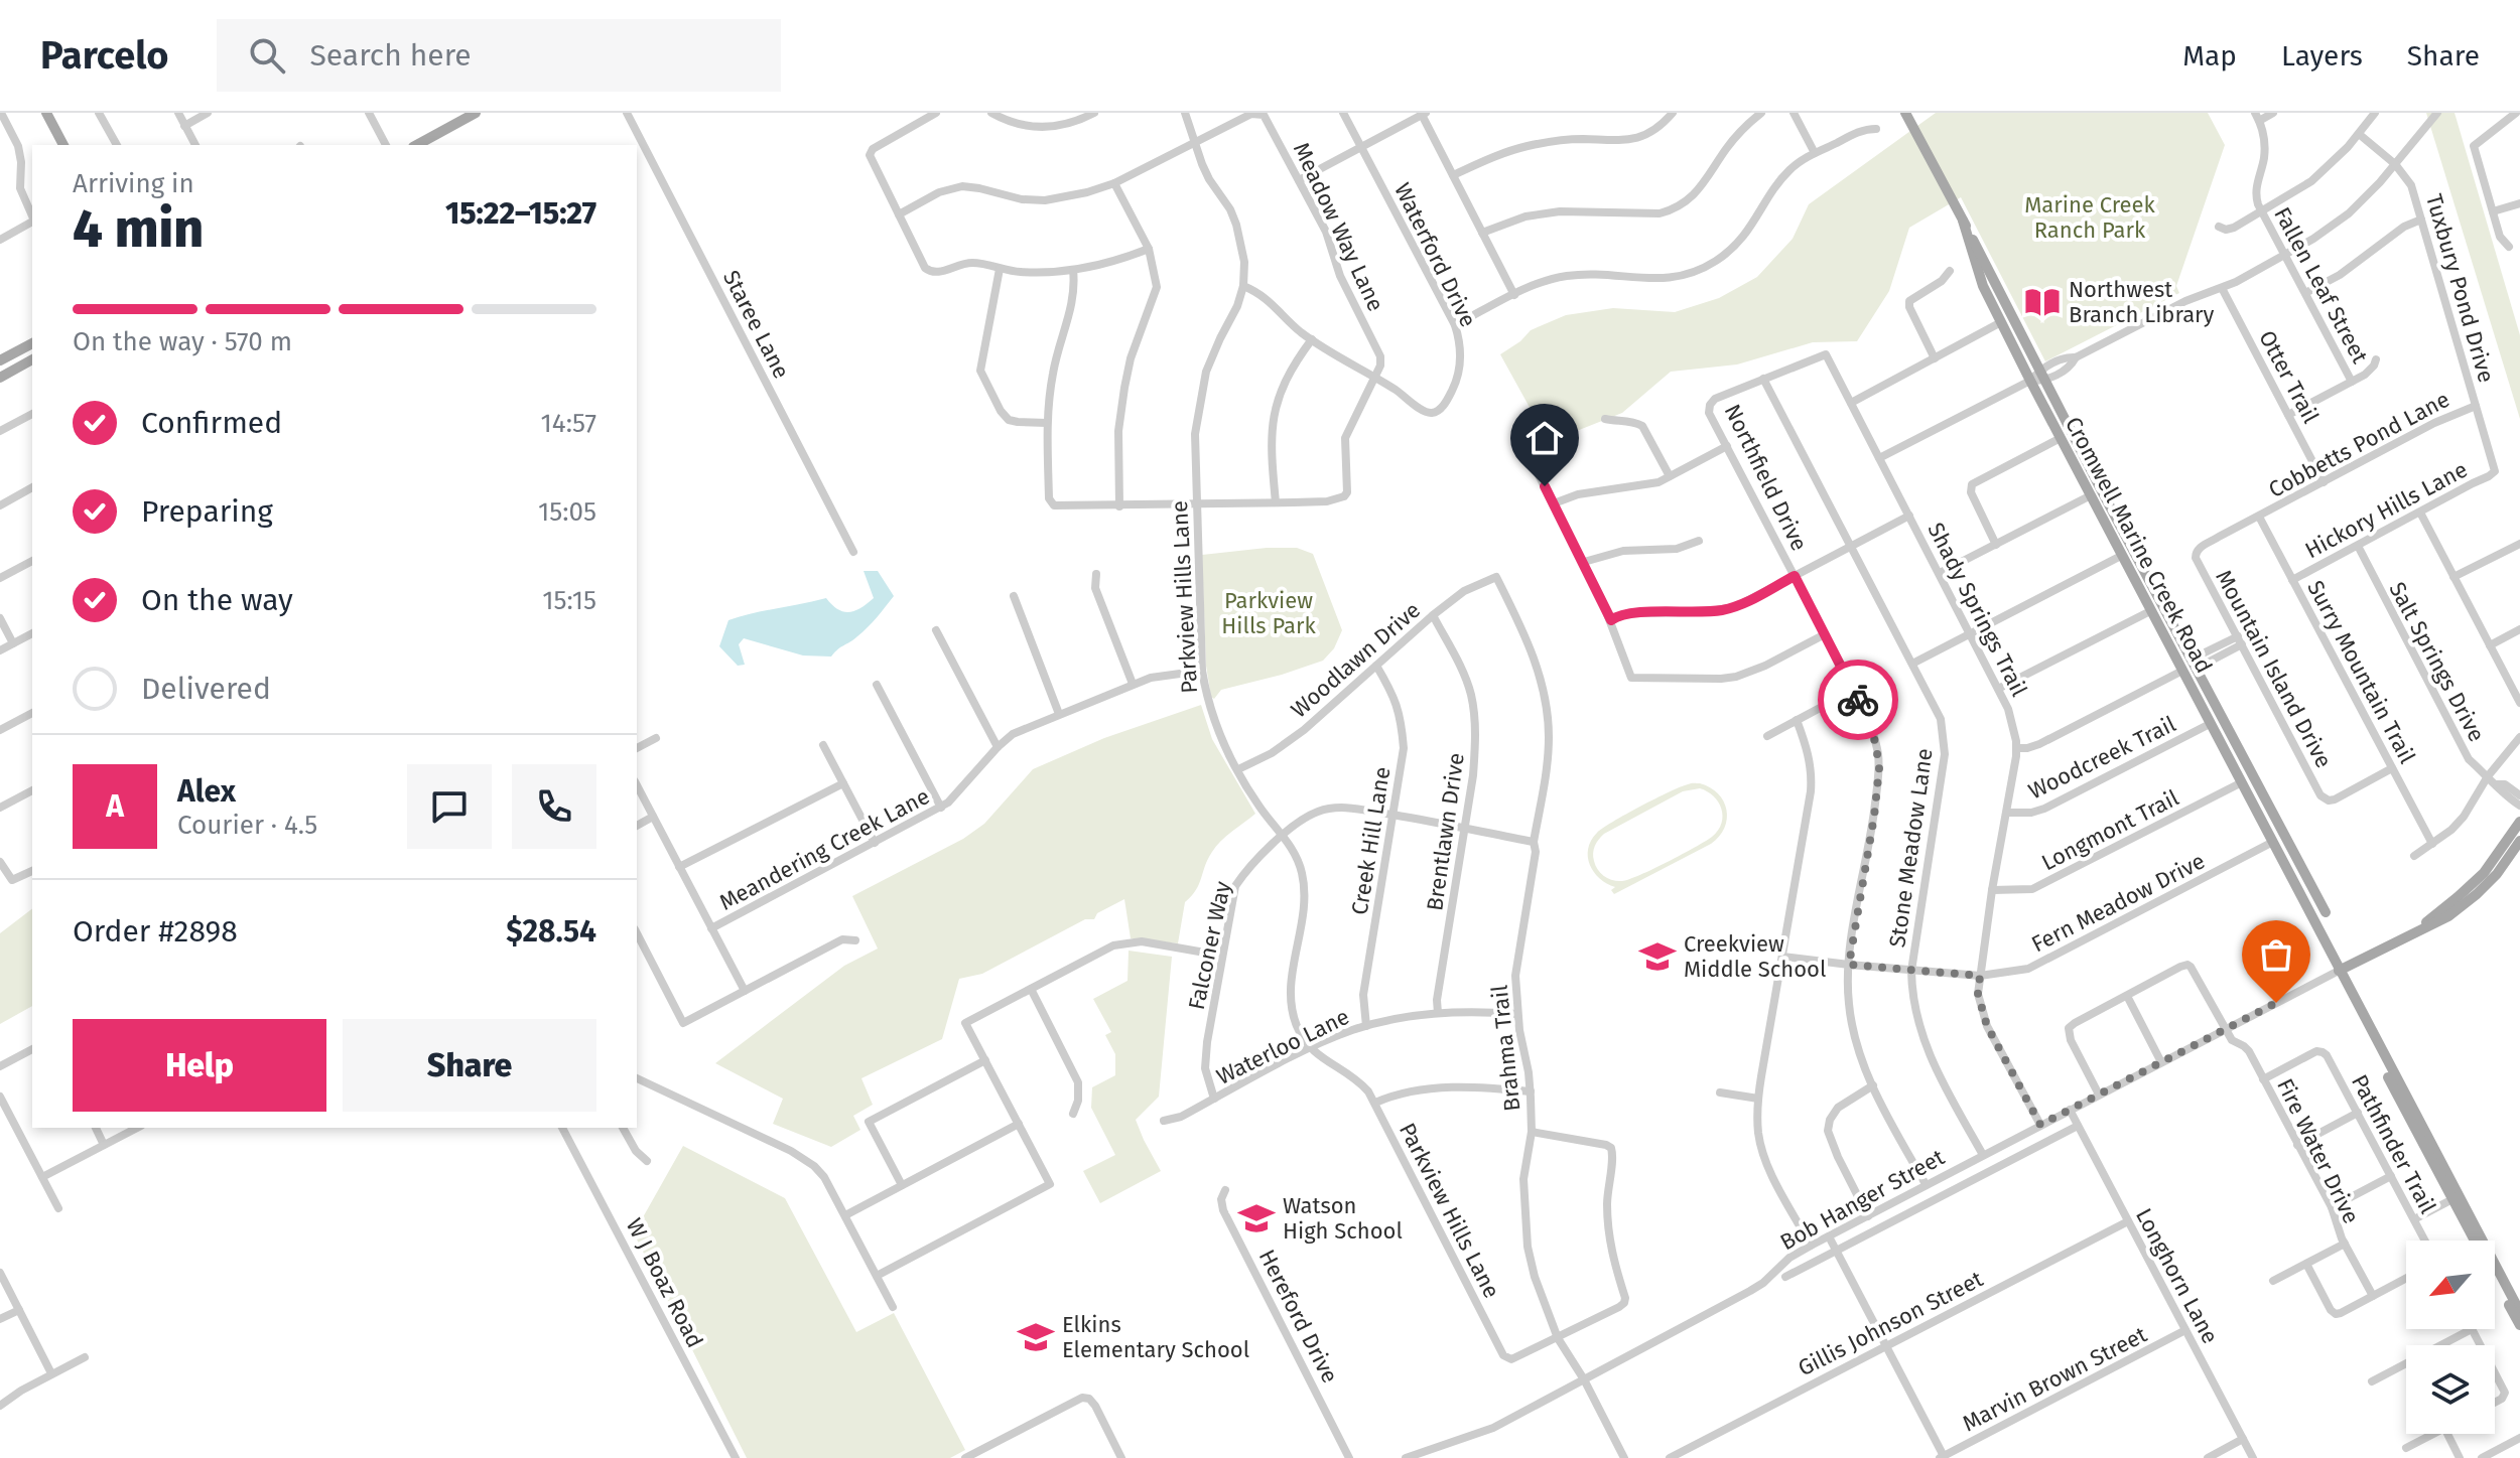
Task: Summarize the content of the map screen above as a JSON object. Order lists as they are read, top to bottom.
{
  "streets": {
    "main road": ["Cromwell Marine Creek Road"],
    "street": [
      "Meadow Way Lane",
      "Waterford Drive",
      "Fallen Leaf Street",
      "Tuxbury Pond Drive",
      "Staree Lane",
      "Otter Trail",
      "Cobbetts Pond Lane",
      "Northfield Drive",
      "Hickory Hills Lane",
      "Parkview Hills Lane",
      "Shady Springs Trail",
      "Woodlawn Drive",
      "Salt Springs Drive",
      "Mountain Island Drive",
      "Surry Mountain Trail",
      "Woodcreek Trail",
      "Longmont Trail",
      "Brentlawn Drive",
      "Creek Hill Lane",
      "Stone Meadow Lane",
      "Meandering Creek Lane",
      "Fern Meadow Drive",
      "Falconer Way",
      "Waterloo Lane",
      "Brahma Trail",
      "Pathfinder Trail",
      "Fire Water Drive",
      "Bob Hanger Street",
      "Longhorn Lane",
      "W J Boaz Road",
      "Hereford Drive",
      "Gillis Johnson Street",
      "Marvin Brown Street"
    ]
  },
  "crossings": [
    ["Meadow Way Lane", "Waterford Drive"],
    ["Meadow Way Lane", "Parkview Hills Lane"],
    ["Tuxbury Pond Drive", "Cobbetts Pond Lane"],
    ["Tuxbury Pond Drive", "Hickory Hills Lane"],
    ["Otter Trail", "Cobbetts Pond Lane"],
    ["Cobbetts Pond Lane", "Mountain Island Drive"],
    ["Cobbetts Pond Lane", "Surry Mountain Trail"],
    ["Northfield Drive", "Shady Springs Trail"],
    ["Northfield Drive", "Stone Meadow Lane"],
    ["Northfield Drive", "Fern Meadow Drive"],
    ["Northfield Drive", "Bob Hanger Street"],
    ["Hickory Hills Lane", "Salt Springs Drive"],
    ["Hickory Hills Lane", "Surry Mountain Trail"],
    ["Cromwell Marine Creek Road", "Woodcreek Trail"],
    ["Cromwell Marine Creek Road", "Longmont Trail"],
    ["Cromwell Marine Creek Road", "Fern Meadow Drive"],
    ["Cromwell Marine Creek Road", "Bob Hanger Street"],
    ["Parkview Hills Lane", "Woodlawn Drive"],
    ["Parkview Hills Lane", "Meandering Creek Lane"],
    ["Parkview Hills Lane", "Falconer Way"],
    ["Parkview Hills Lane", "Waterloo Lane"],
    ["Parkview Hills Lane", "Brahma Trail"],
    ["Shady Springs Trail", "Woodcreek Trail"],
    ["Shady Springs Trail", "Longmont Trail"],
    ["Shady Springs Trail", "Stone Meadow Lane"],
    ["Shady Springs Trail", "Fern Meadow Drive"],
    ["Shady Springs Trail", "Bob Hanger Street"],
    ["Woodlawn Drive", "Brentlawn Drive"],
    ["Woodlawn Drive", "Creek Hill Lane"],
    ["Woodlawn Drive", "Brahma Trail"],
    ["Mountain Island Drive", "Surry Mountain Trail"],
    ["Brentlawn Drive", "Falconer Way"],
    ["Brentlawn Drive", "Waterloo Lane"],
    ["Creek Hill Lane", "Falconer Way"],
    ["Creek Hill Lane", "Waterloo Lane"],
    ["Stone Meadow Lane", "Fern Meadow Drive"],
    ["Stone Meadow Lane", "Bob Hanger Street"],
    ["Falconer Way", "Waterloo Lane"],
    ["Falconer Way", "Brahma Trail"],
    ["Waterloo Lane", "Brahma Trail"],
    ["Brahma Trail", "Bob Hanger Street"],
    ["Pathfinder Trail", "Fire Water Drive"],
    ["Fire Water Drive", "Bob Hanger Street"],
    ["Bob Hanger Street", "Longhorn Lane"],
    ["Longhorn Lane", "Gillis Johnson Street"],
    ["Longhorn Lane", "Marvin Brown Street"]
  ],
  "parks": ["Marine Creek Ranch Park", "Parkview Hills Park"],
  "places": {
    "library": ["Northwest Branch Library"],
    "school or university": ["Creekview Middle School", "Watson High School", "Elkins Elementary School"]
  },
  "north": "bottom left",
  "page": {
    "header": "Parcelo",
    "search": "Search here",
    "nav": ["Map", "Layers", "Share"],
    "heading": ["4 min", "Arriving in", "15:22–15:27"],
    "panel": [
      "Alex",
      "Courier · 4.5",
      "Order #2898",
      "$28.54"
    ],
    "bar": "On the way · 570 m",
    "list": [
      ["Confirmed", "14:57"],
      ["Preparing", "15:05"],
      ["On the way", "15:15"],
      "Delivered"
    ],
    "round": "A",
    "buttons": ["Help", "Share"]
  }
}
